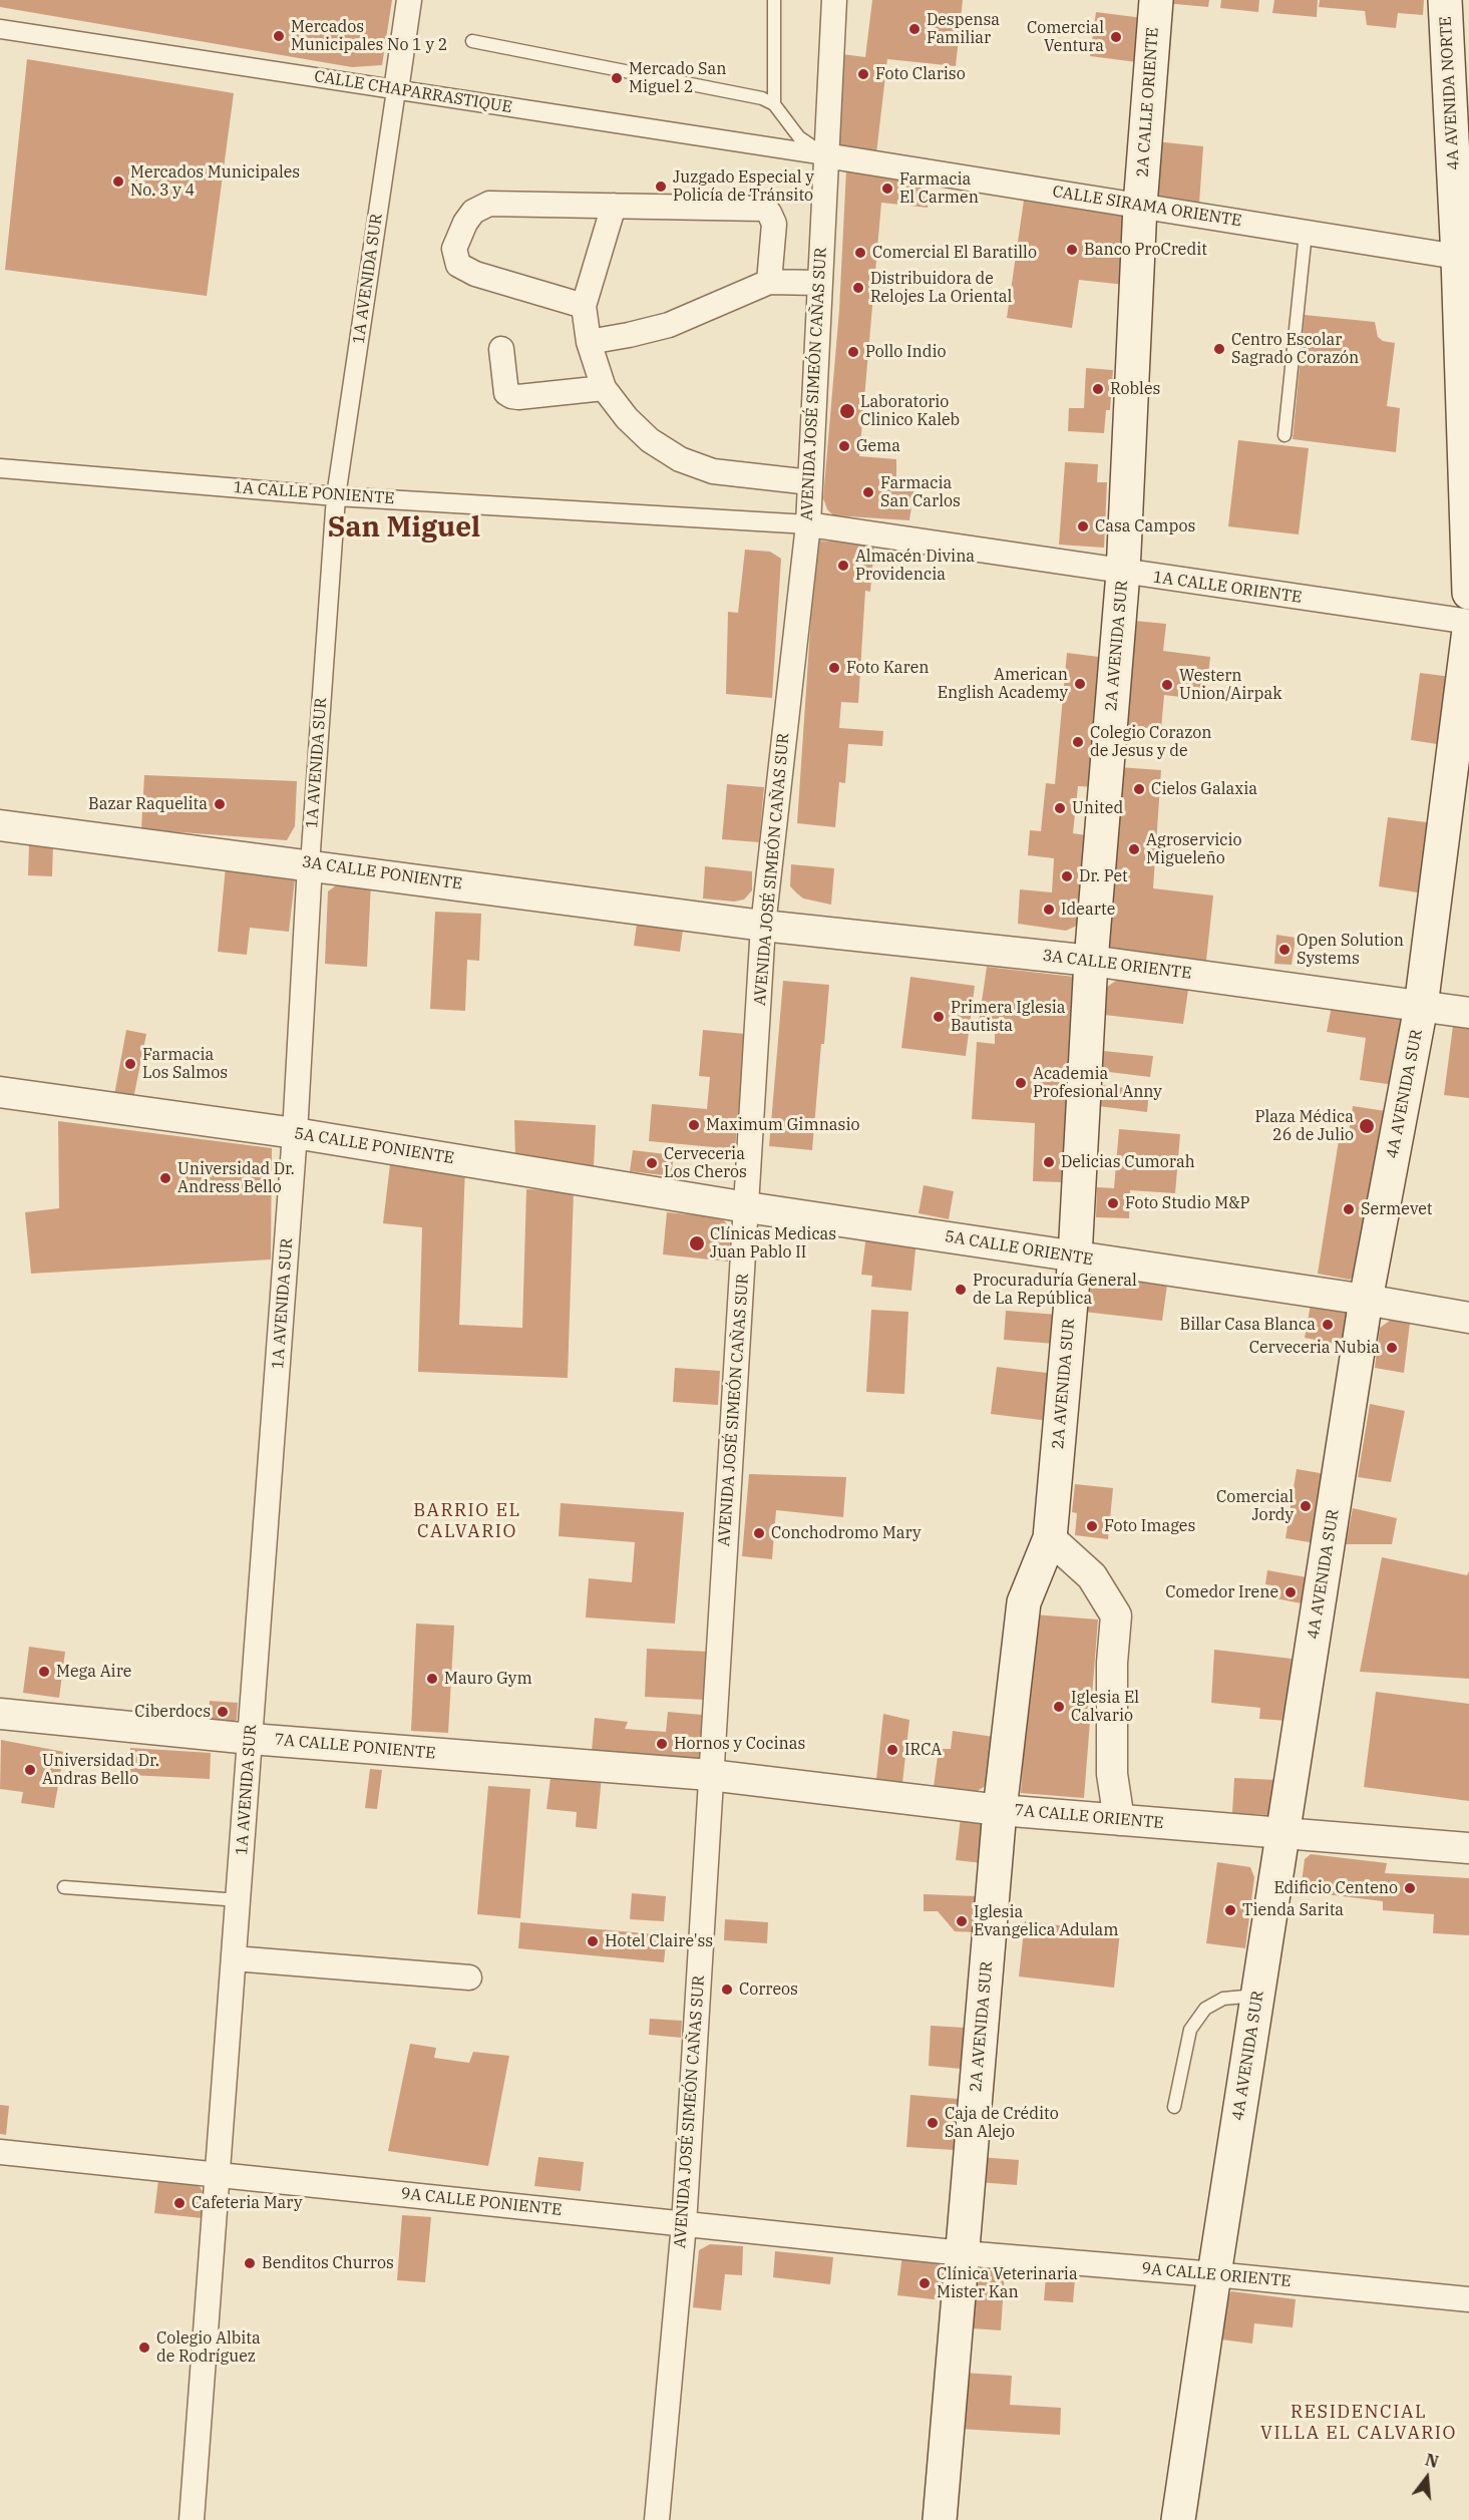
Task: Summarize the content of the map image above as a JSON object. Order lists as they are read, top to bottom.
{
  "streets": {
    "main road": [
      "4A AVENIDA NORTE",
      "2A CALLE ORIENTE",
      "2A AVENIDA SUR",
      "4A AVENIDA SUR"
    ],
    "street": [
      "CALLE CHAPARRASTIQUE",
      "CALLE SIRAMA ORIENTE",
      "1A AVENIDA SUR",
      "AVENIDA JOSÉ SIMEÓN CAÑAS SUR",
      "1A CALLE PONIENTE",
      "1A CALLE ORIENTE",
      "3A CALLE PONIENTE",
      "3A CALLE ORIENTE",
      "5A CALLE PONIENTE",
      "5A CALLE ORIENTE",
      "7A CALLE PONIENTE",
      "7A CALLE ORIENTE",
      "9A CALLE PONIENTE",
      "9A CALLE ORIENTE"
    ]
  },
  "crossings": [
    ["CALLE CHAPARRASTIQUE", "CALLE SIRAMA ORIENTE"],
    ["CALLE CHAPARRASTIQUE", "1A AVENIDA SUR"],
    ["CALLE CHAPARRASTIQUE", "AVENIDA JOSÉ SIMEÓN CAÑAS SUR"],
    ["4A AVENIDA NORTE", "CALLE SIRAMA ORIENTE"],
    ["2A CALLE ORIENTE", "CALLE SIRAMA ORIENTE"],
    ["2A CALLE ORIENTE", "2A AVENIDA SUR"],
    ["CALLE SIRAMA ORIENTE", "AVENIDA JOSÉ SIMEÓN CAÑAS SUR"],
    ["CALLE SIRAMA ORIENTE", "2A AVENIDA SUR"],
    ["1A AVENIDA SUR", "1A CALLE PONIENTE"],
    ["1A AVENIDA SUR", "3A CALLE PONIENTE"],
    ["1A AVENIDA SUR", "5A CALLE PONIENTE"],
    ["1A AVENIDA SUR", "7A CALLE PONIENTE"],
    ["1A AVENIDA SUR", "9A CALLE PONIENTE"],
    ["AVENIDA JOSÉ SIMEÓN CAÑAS SUR", "1A CALLE PONIENTE"],
    ["AVENIDA JOSÉ SIMEÓN CAÑAS SUR", "1A CALLE ORIENTE"],
    ["AVENIDA JOSÉ SIMEÓN CAÑAS SUR", "3A CALLE PONIENTE"],
    ["AVENIDA JOSÉ SIMEÓN CAÑAS SUR", "3A CALLE ORIENTE"],
    ["AVENIDA JOSÉ SIMEÓN CAÑAS SUR", "5A CALLE PONIENTE"],
    ["AVENIDA JOSÉ SIMEÓN CAÑAS SUR", "5A CALLE ORIENTE"],
    ["AVENIDA JOSÉ SIMEÓN CAÑAS SUR", "7A CALLE PONIENTE"],
    ["AVENIDA JOSÉ SIMEÓN CAÑAS SUR", "7A CALLE ORIENTE"],
    ["AVENIDA JOSÉ SIMEÓN CAÑAS SUR", "9A CALLE PONIENTE"],
    ["1A CALLE PONIENTE", "1A CALLE ORIENTE"],
    ["1A CALLE ORIENTE", "2A AVENIDA SUR"],
    ["2A AVENIDA SUR", "3A CALLE ORIENTE"],
    ["2A AVENIDA SUR", "5A CALLE ORIENTE"],
    ["2A AVENIDA SUR", "7A CALLE ORIENTE"],
    ["2A AVENIDA SUR", "9A CALLE PONIENTE"],
    ["2A AVENIDA SUR", "9A CALLE ORIENTE"],
    ["3A CALLE PONIENTE", "3A CALLE ORIENTE"],
    ["3A CALLE ORIENTE", "4A AVENIDA SUR"],
    ["4A AVENIDA SUR", "5A CALLE ORIENTE"],
    ["4A AVENIDA SUR", "7A CALLE ORIENTE"],
    ["4A AVENIDA SUR", "9A CALLE ORIENTE"],
    ["5A CALLE PONIENTE", "5A CALLE ORIENTE"],
    ["7A CALLE PONIENTE", "7A CALLE ORIENTE"],
    ["9A CALLE PONIENTE", "9A CALLE ORIENTE"]
  ],
  "districts": ["San Miguel", "BARRIO EL CALVARIO", "RESIDENCIAL VILLA EL CALVARIO"],
  "places": [
    "Despensa Familiar",
    "Mercados Municipales No 1 y 2",
    "Comercial Ventura",
    "Foto Clariso",
    "Mercado San Miguel 2",
    "Mercados Municipales No. 3 y 4",
    "Juzgado Especial y Policía de Tránsito",
    "Farmacia El Carmen",
    "Banco ProCredit",
    "Comercial El Baratillo",
    "Distribuidora de Relojes La Oriental",
    "Centro Escolar Sagrado Corazón",
    "Pollo Indio",
    "Robles",
    "Laboratorio Clinico Kaleb",
    "Gema",
    "Farmacia San Carlos",
    "Casa Campos",
    "Almacén Divina Providencia",
    "Foto Karen",
    "American English Academy",
    "Western Union/Airpak",
    "Colegio Corazon de Jesus y de",
    "Cielos Galaxia",
    "Bazar Raquelita",
    "United",
    "Agroservicio Migueleño",
    "Dr. Pet",
    "Idearte",
    "Open Solution Systems",
    "Primera Iglesia Bautista",
    "Farmacia Los Salmos",
    "Academia Profesional Anny",
    "Maximum Gimnasio",
    "Plaza Médica 26 de Julio",
    "Delicias Cumorah",
    "Cerveceria Los Cheros",
    "Universidad Dr. Andress Bello",
    "Foto Studio M&P",
    "Sermevet",
    "Clínicas Medicas Juan Pablo II",
    "Procuraduría General de La República",
    "Billar Casa Blanca",
    "Cerveceria Nubia",
    "Comercial Jordy",
    "Foto Images",
    "Conchodromo Mary",
    "Comedor Irene",
    "Mega Aire",
    "Mauro Gym",
    "Iglesia El Calvario",
    "Ciberdocs",
    "Hornos y Cocinas",
    "IRCA",
    "Universidad Dr. Andras Bello",
    "Edificio Centeno",
    "Tienda Sarita",
    "Iglesia Evangelica Adulam",
    "Hotel Claire'ss",
    "Correos",
    "Caja de Crédito San Alejo",
    "Cafeteria Mary",
    "Benditos Churros",
    "Clínica Veterinaria Mister Kan",
    "Colegio Albita de Rodríguez"
  ],
  "north": "top"
}
